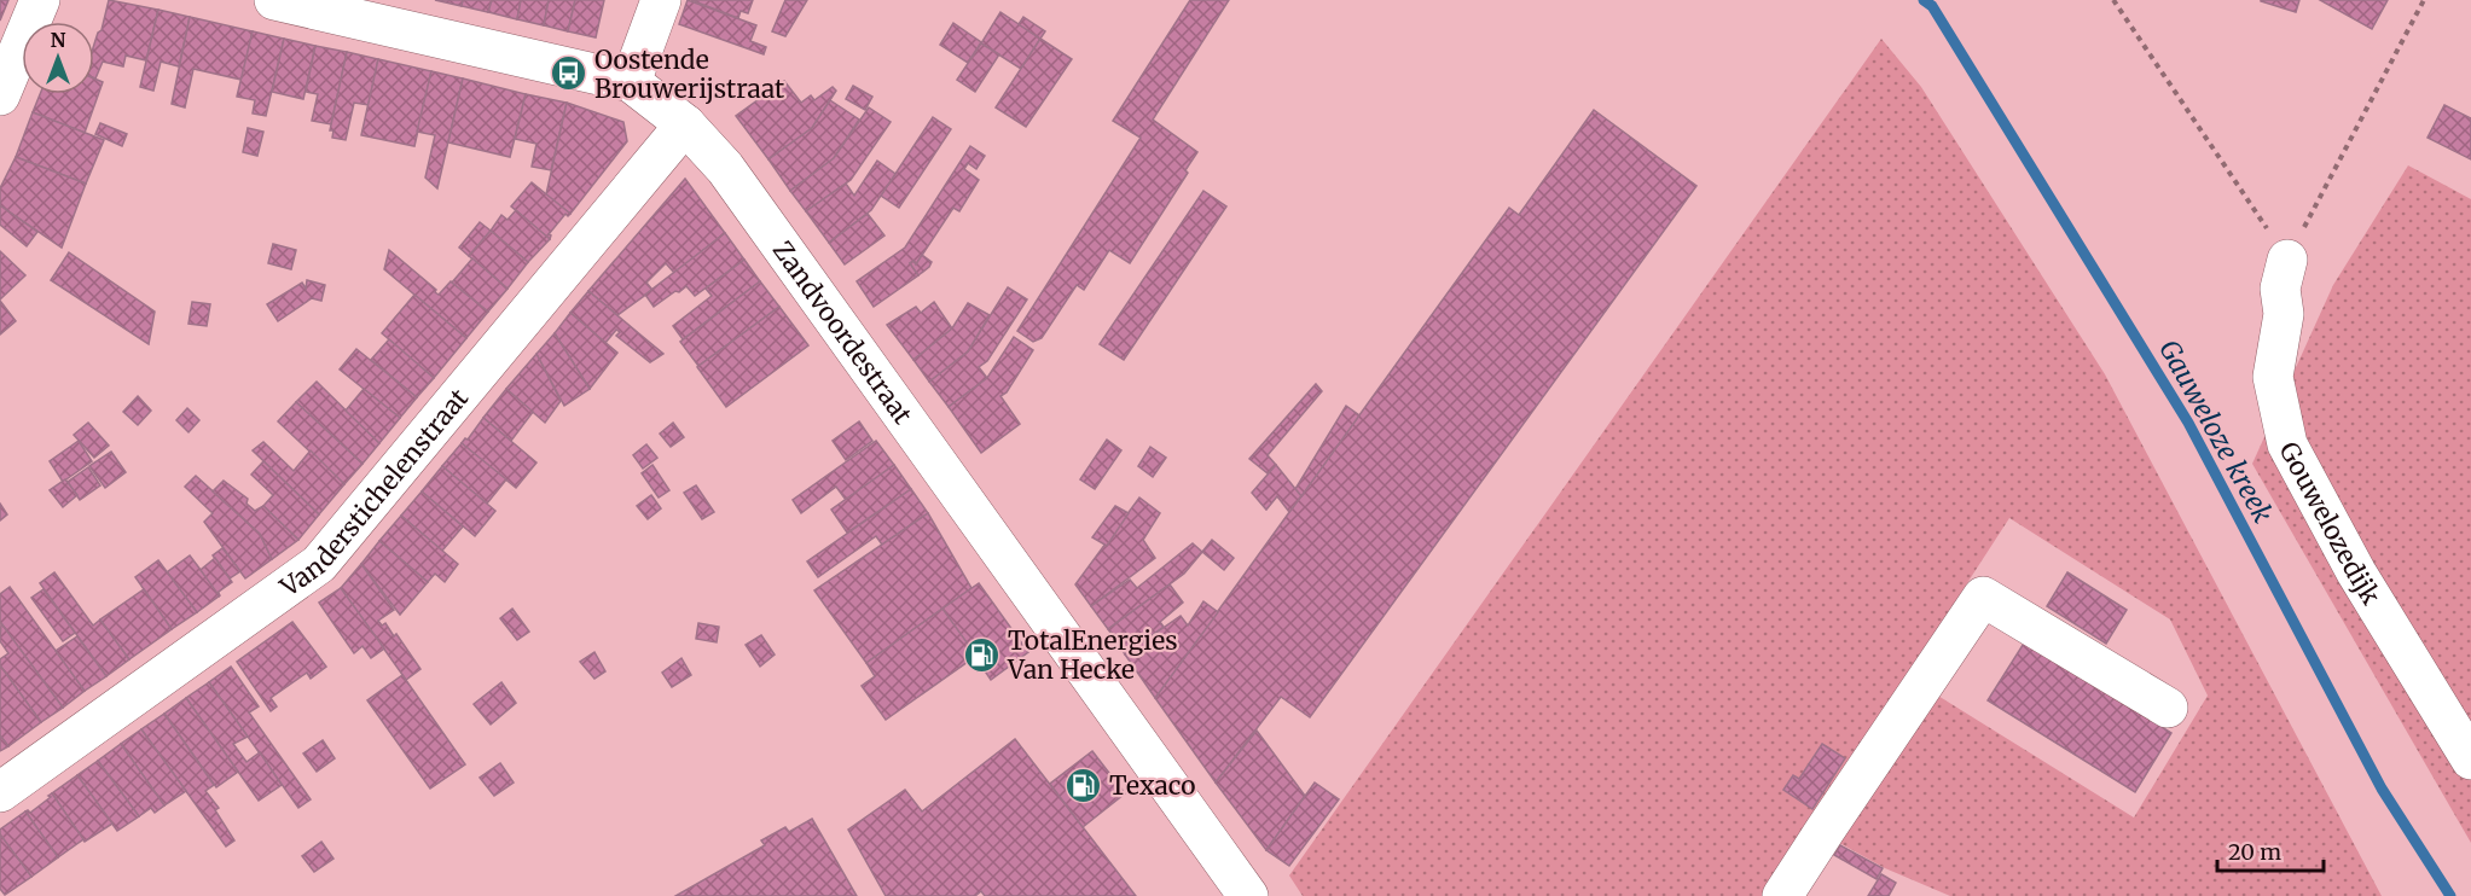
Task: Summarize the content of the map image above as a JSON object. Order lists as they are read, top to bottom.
{
  "streets": {
    "street": ["Zandvoordestraat", "Vanderstichelenstraat", "Gouwelozedijk"]
  },
  "crossings": [
    ["Zandvoordestraat", "Vanderstichelenstraat"]
  ],
  "water": ["Gauweloze kreek"],
  "places": {
    "bus stop": ["Oostende Brouwerijstraat"],
    "fuel station": ["TotalEnergies Van Hecke", "Texaco"]
  },
  "scale_bar": "20 m",
  "north": "top"
}
